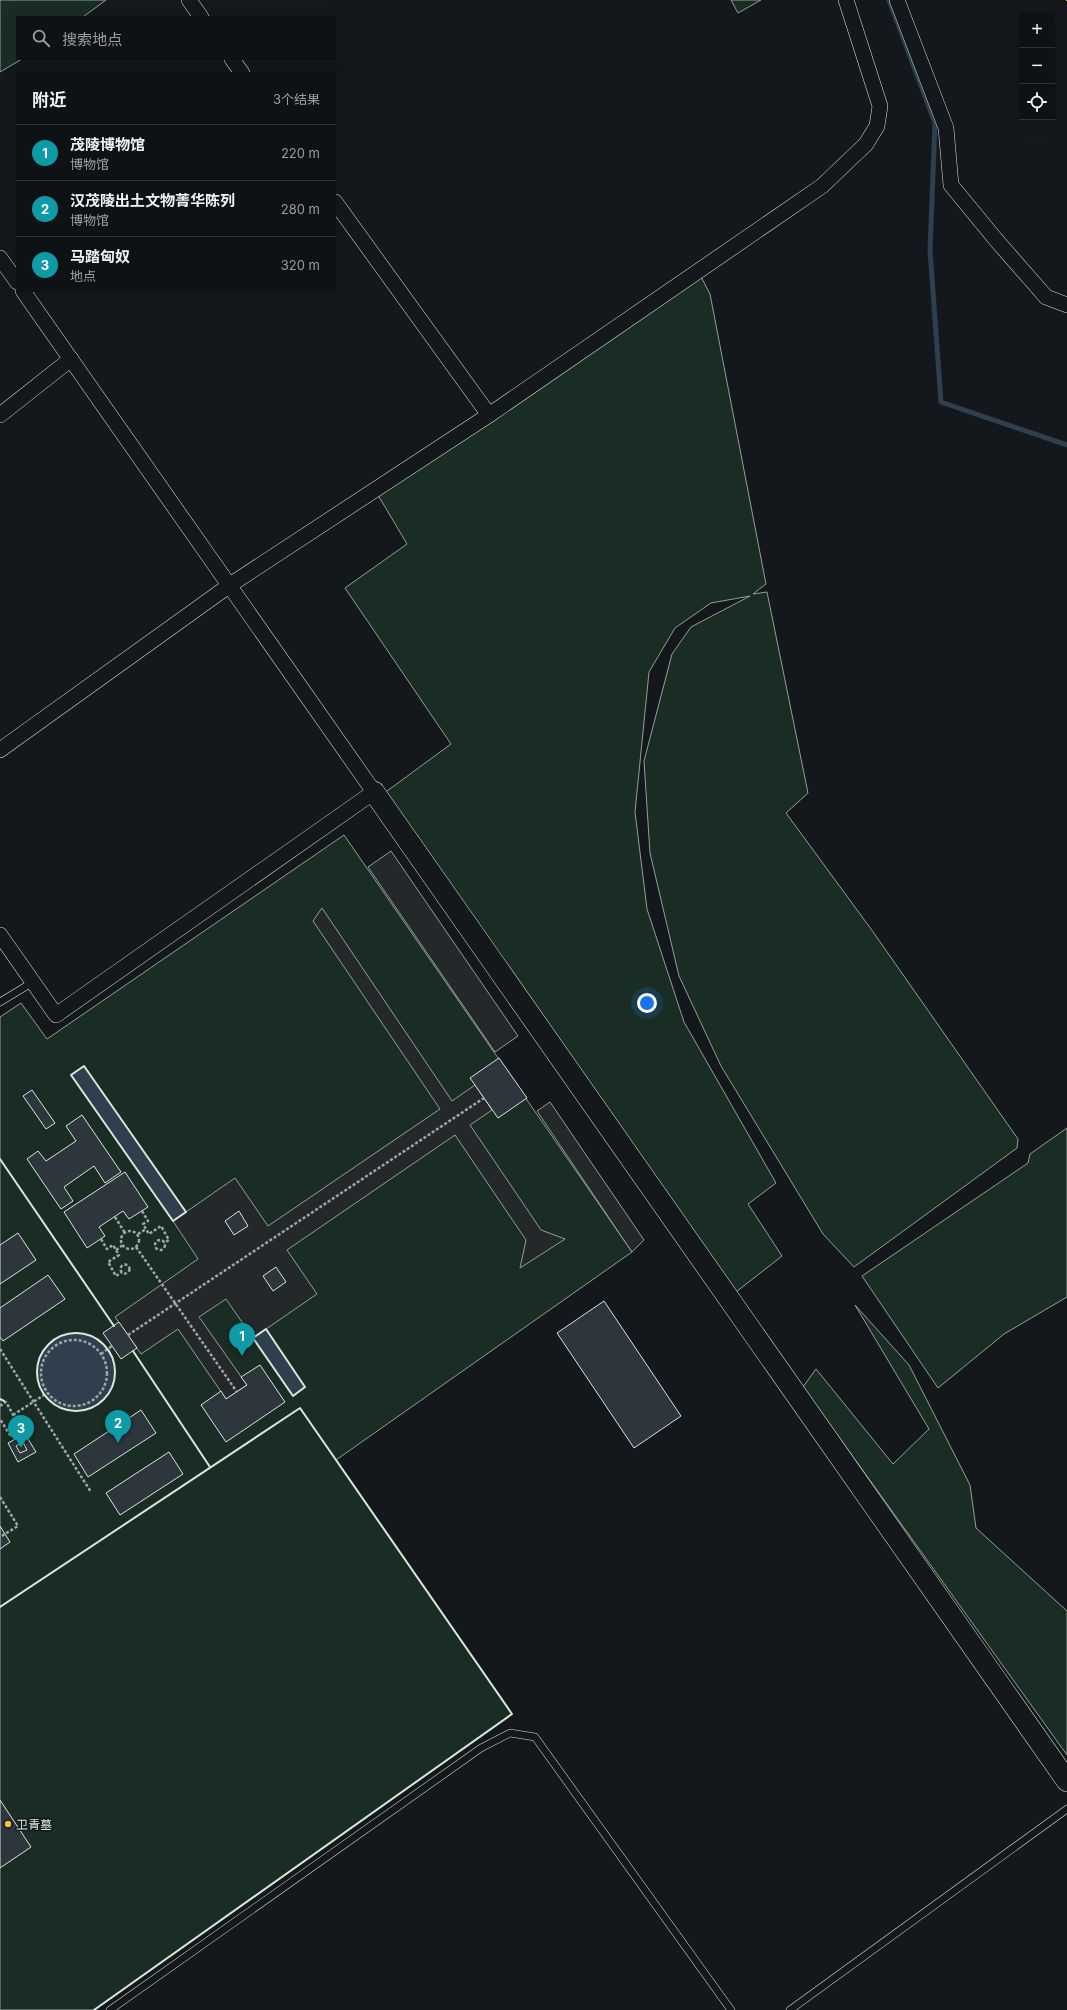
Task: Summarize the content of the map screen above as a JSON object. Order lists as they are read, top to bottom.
{
  "places": ["卫青墓"],
  "page": {
    "map_buttons": ["+", "−"],
    "search": "搜索地点",
    "heading": ["附近", "3个结果"],
    "list": [
      {
        "mark": "1",
        "name": "茂陵博物馆",
        "note": "博物馆",
        "value": "220 m"
      },
      {
        "mark": "2",
        "name": "汉茂陵出土文物菁华陈列",
        "note": "博物馆",
        "value": "280 m"
      },
      {
        "mark": "3",
        "name": "马踏匈奴",
        "note": "地点",
        "value": "320 m"
      }
    ],
    "pins": ["1", "2", "3"]
  }
}
